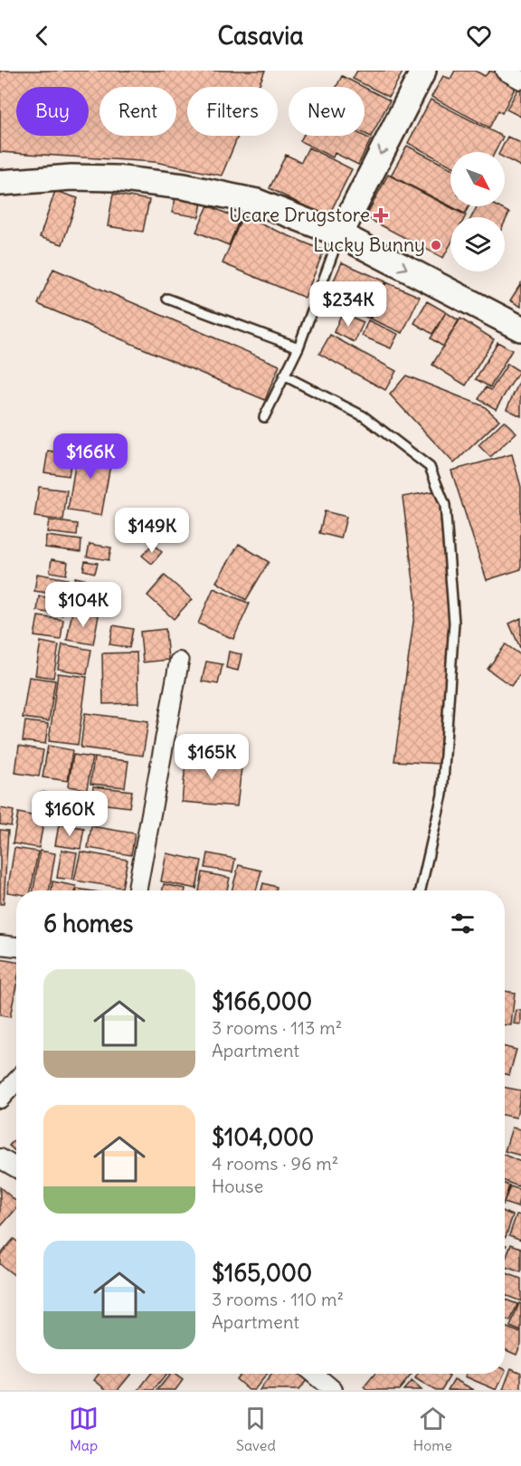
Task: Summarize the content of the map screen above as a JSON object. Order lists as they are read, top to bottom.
{
  "places": {
    "health": ["Ucare Drugstore"],
    "other": ["Lucky Bunny"]
  },
  "north": "bottom right",
  "page": {
    "header": "Casavia",
    "chip": [
      "Buy",
      "Rent",
      "Filters",
      "New"
    ],
    "price": [
      "$234K",
      "$166K",
      "$149K",
      "$104K",
      "$165K",
      "$160K"
    ],
    "heading": "6 homes",
    "list": [
      {
        "name": "$166,000",
        "note": "3 rooms · 113 m² · Apartment"
      },
      {
        "name": "$104,000",
        "note": "4 rooms · 96 m² · House"
      },
      {
        "name": "$165,000",
        "note": "3 rooms · 110 m² · Apartment"
      }
    ],
    "tabs": ["Map", "Saved", "Home"]
  }
}
